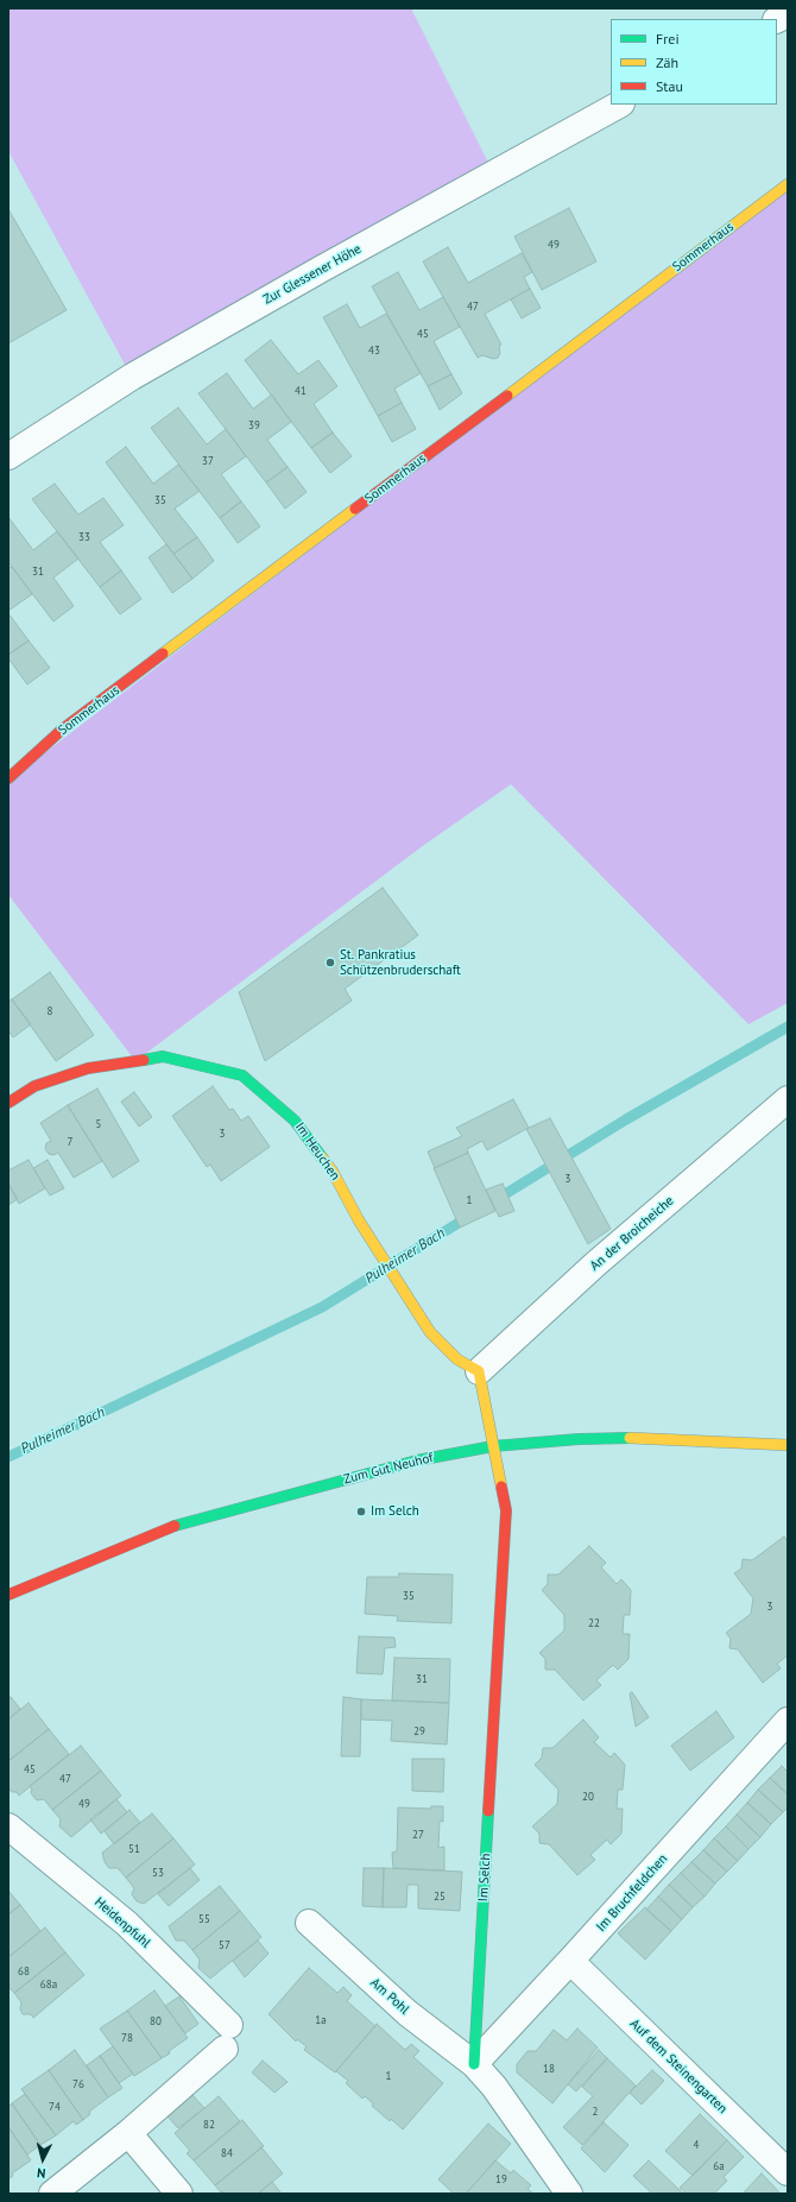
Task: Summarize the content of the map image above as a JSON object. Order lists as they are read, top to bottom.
{
  "streets": {
    "street": [
      "Sommerhaus",
      "Zur Glessener Höhe",
      "Im Heuchen",
      "An der Broicheiche",
      "Zum Gut Neuhof",
      "Im Selch",
      "Im Bruchfeldchen",
      "Heidenpfuhl",
      "Am Pohl",
      "Auf dem Steinengarten"
    ]
  },
  "crossings": [
    ["Im Heuchen", "An der Broicheiche"],
    ["Zum Gut Neuhof", "Im Selch"],
    ["Im Selch", "Im Bruchfeldchen"],
    ["Im Selch", "Am Pohl"],
    ["Im Bruchfeldchen", "Am Pohl"],
    ["Im Bruchfeldchen", "Auf dem Steinengarten"]
  ],
  "water": ["Pulheimer Bach"],
  "places": ["St. Pankratius Schützenbruderschaft", "Im Selch"],
  "house_numbers": [
    "49",
    "47",
    "45",
    "43",
    "41",
    "39",
    "37",
    "35",
    "33",
    "31",
    "8",
    "5",
    "3",
    "7",
    "3",
    "1",
    "35",
    "3",
    "22",
    "31",
    "29",
    "45",
    "47",
    "20",
    "49",
    "27",
    "51",
    "53",
    "25",
    "55",
    "57",
    "68",
    "68a",
    "1a",
    "80",
    "78",
    "18",
    "1",
    "76",
    "74",
    "2",
    "82",
    "4",
    "84",
    "6a",
    "19"
  ],
  "legend": ["Frei", "Zäh", "Stau"],
  "north": "bottom"
}
